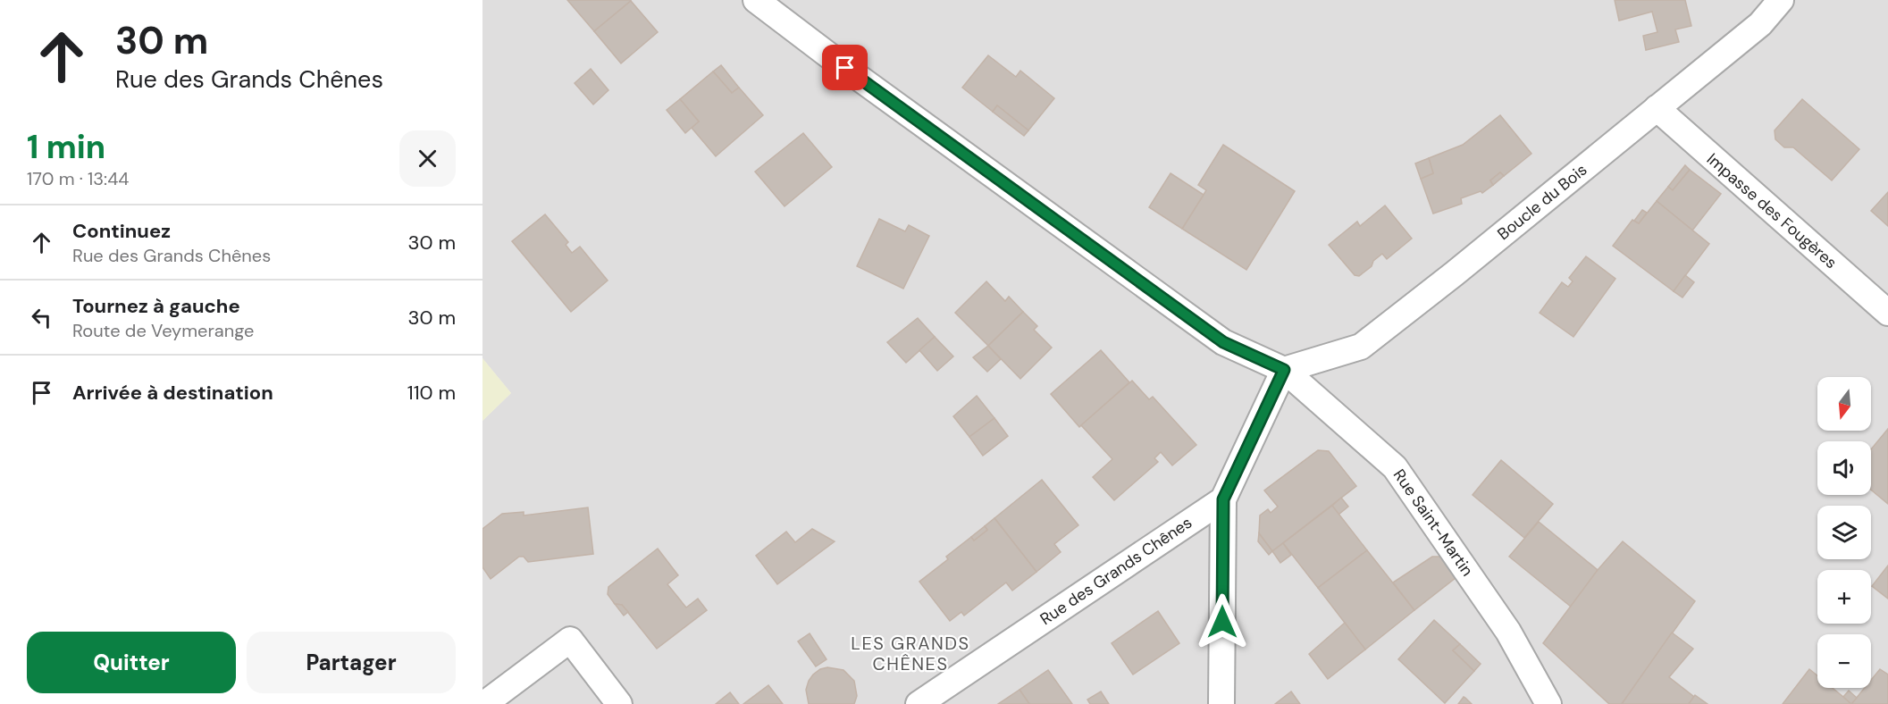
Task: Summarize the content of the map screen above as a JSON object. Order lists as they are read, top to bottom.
{
  "streets": {
    "street": [
      "Boucle du Bois",
      "Impasse des Fougères",
      "Rue Saint-Martin",
      "Rue des Grands Chênes"
    ]
  },
  "crossings": [
    ["Boucle du Bois", "Impasse des Fougères"],
    ["Boucle du Bois", "Rue Saint-Martin"]
  ],
  "districts": ["LES GRANDS CHÊNES"],
  "north": "bottom",
  "page": {
    "turn": ["30 m", "Rue des Grands Chênes"],
    "heading": ["1 min", "170 m · 13:44"],
    "list": [
      {
        "name": "Continuez",
        "note": "Rue des Grands Chênes",
        "value": "30 m"
      },
      {
        "name": "Tournez à gauche",
        "note": "Route de Veymerange",
        "value": "30 m"
      },
      {
        "name": "Arrivée à destination",
        "value": "110 m"
      }
    ],
    "map_buttons": ["+", "−"],
    "buttons": ["Quitter", "Partager"]
  }
}
